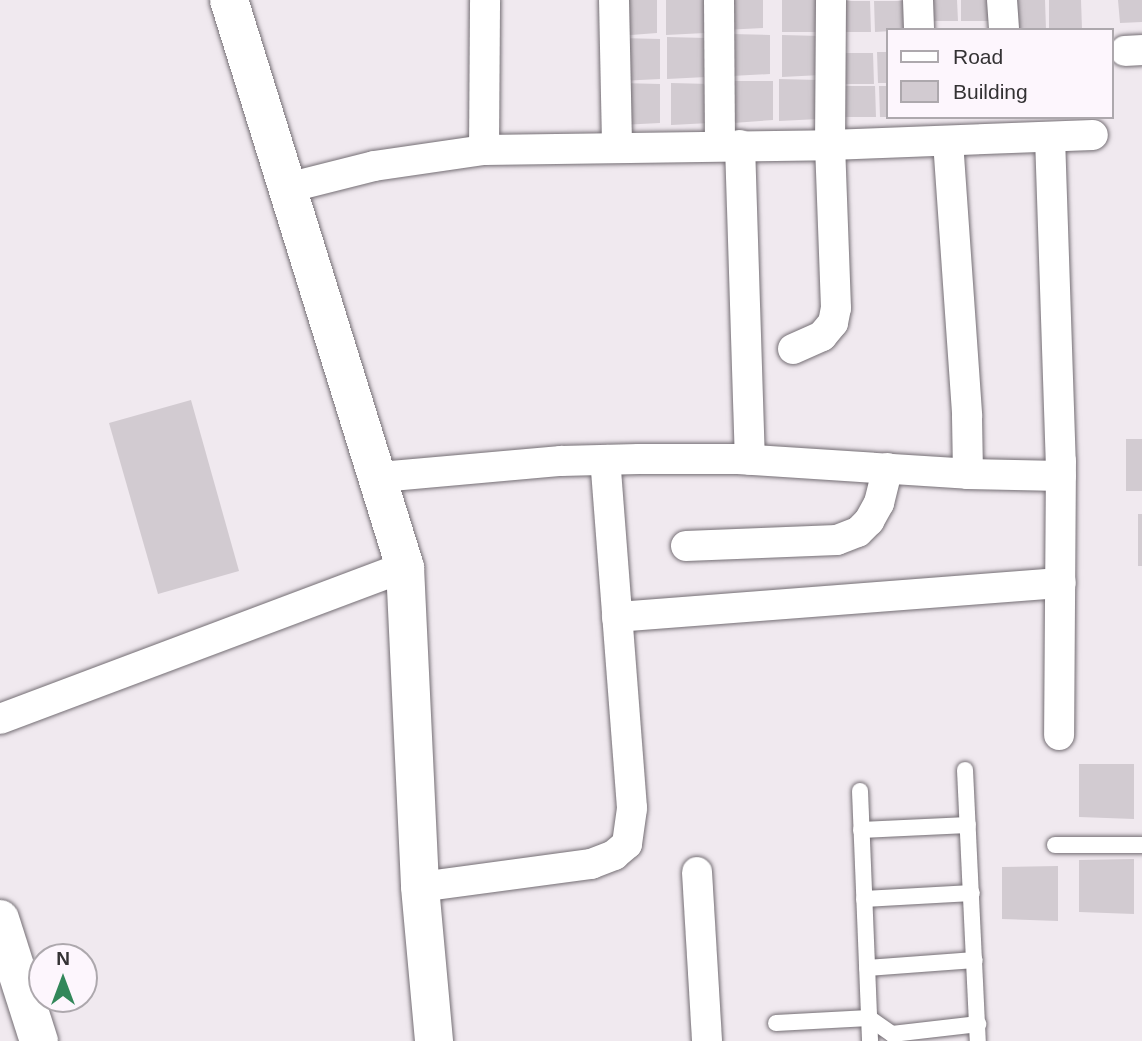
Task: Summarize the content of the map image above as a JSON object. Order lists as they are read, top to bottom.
{
  "legend": ["Road", "Building"],
  "north": "top"
}
